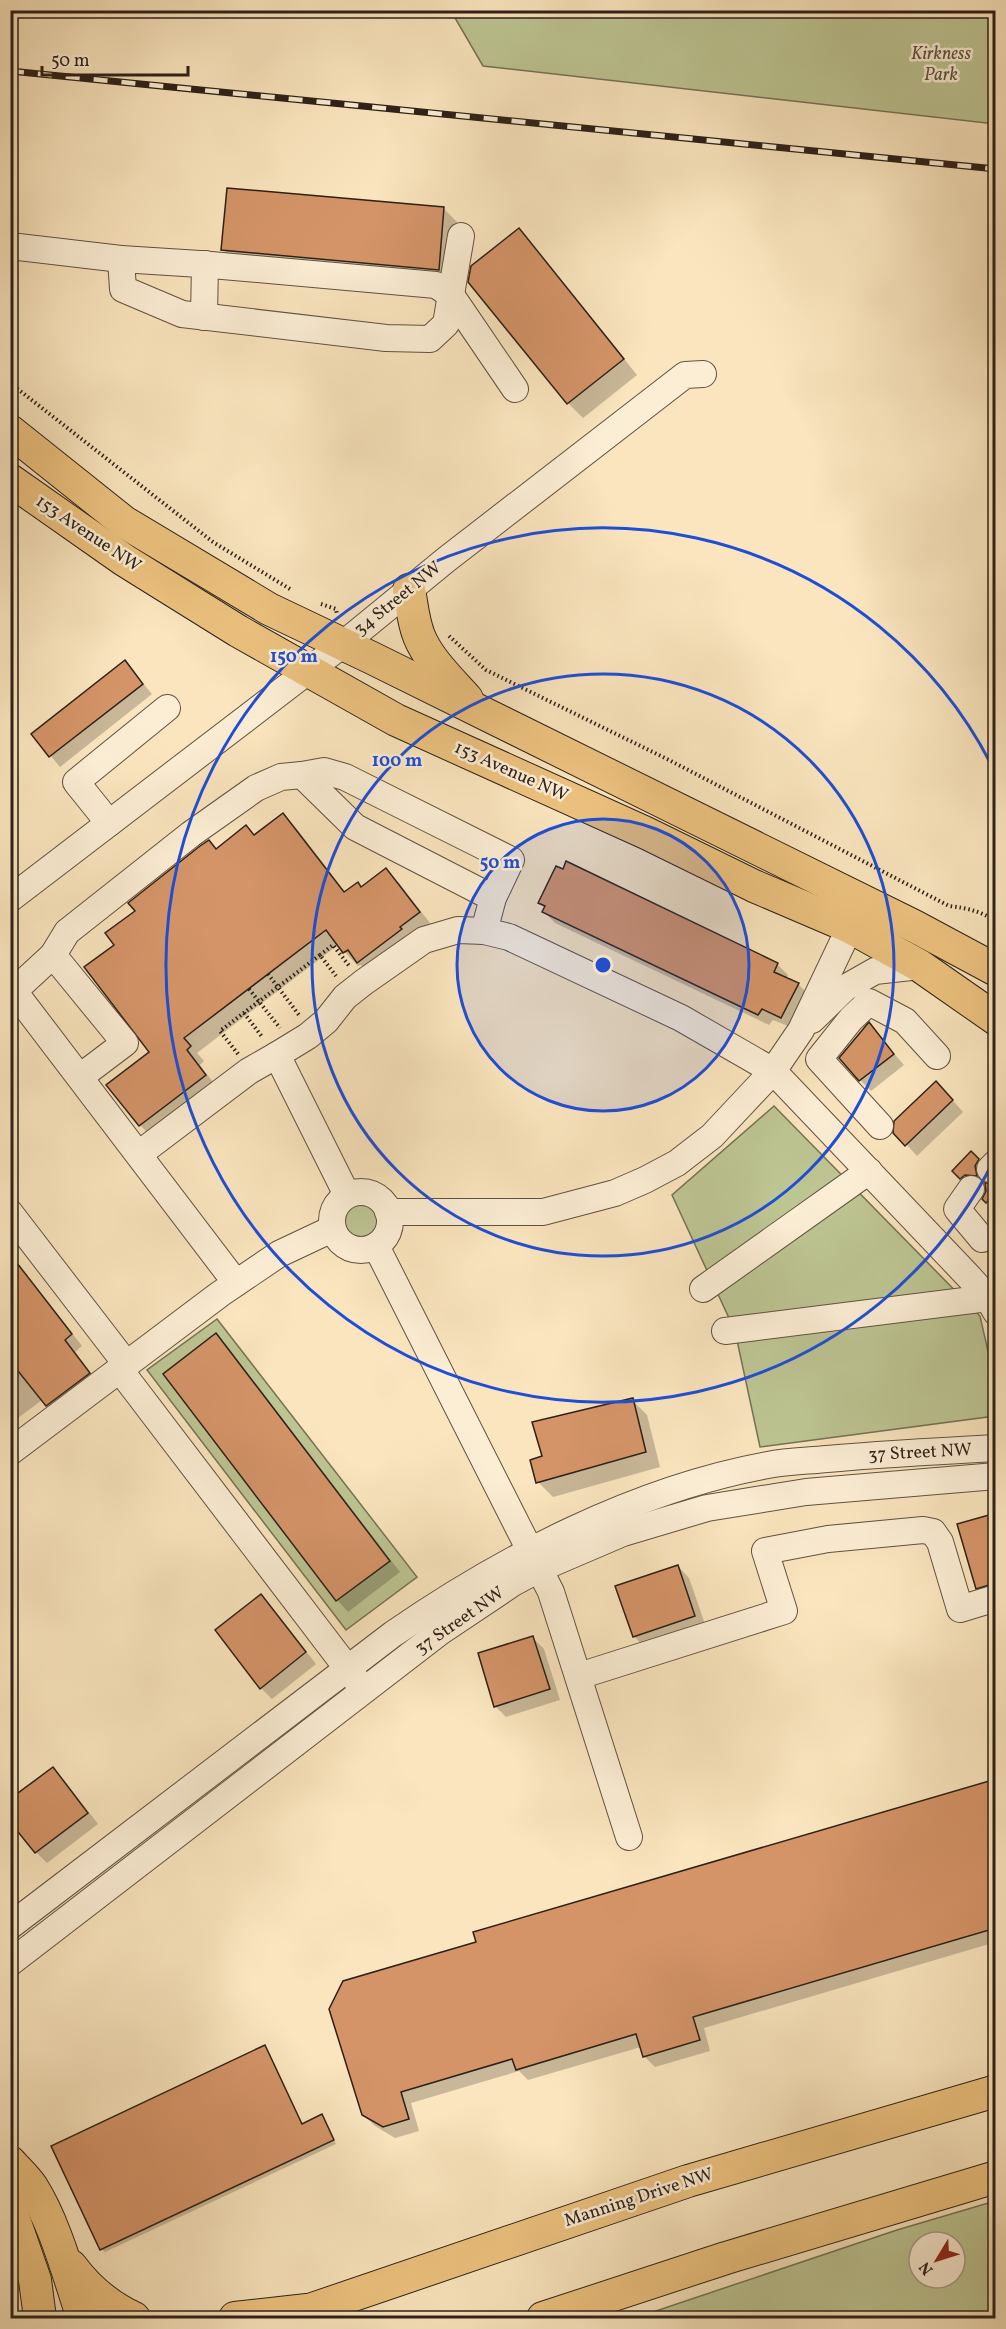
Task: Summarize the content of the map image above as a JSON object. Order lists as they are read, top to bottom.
{
  "streets": {
    "main road": ["153 Avenue NW", "Manning Drive NW"],
    "street": ["34 Street NW", "37 Street NW"]
  },
  "crossings": [
    ["153 Avenue NW", "34 Street NW"]
  ],
  "parks": ["Kirkness Park"],
  "scale_bar": "50 m",
  "north": "bottom left",
  "rings": ["150 m", "100 m", "50 m"]
}
